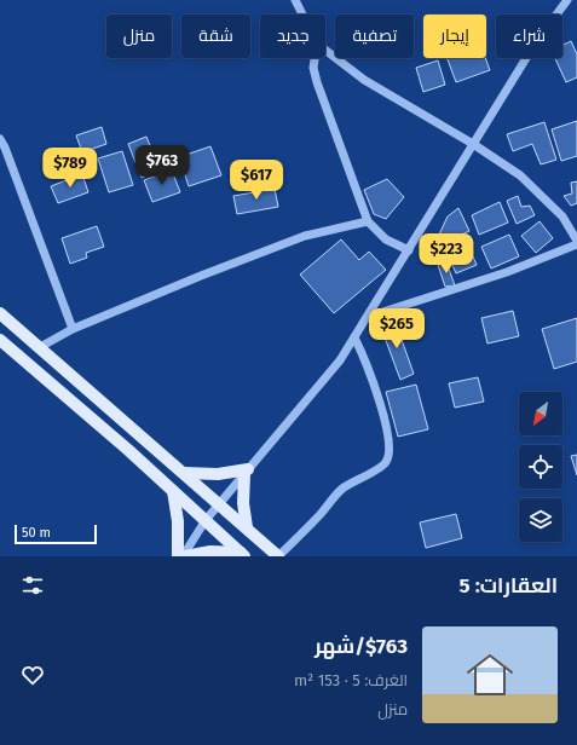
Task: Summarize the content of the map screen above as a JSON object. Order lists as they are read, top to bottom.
{
  "scale_bar": "50 m",
  "north": "bottom left",
  "page": {
    "chip": [
      "شراء",
      "إيجار",
      "تصفية",
      "جديد",
      "شقة",
      "منزل"
    ],
    "price": [
      "$763",
      "$789",
      "$617",
      "$223",
      "$265"
    ],
    "scale": "50 m",
    "heading": "العقارات: 5",
    "list": [
      {
        "name": "$763/شهر",
        "note": "الغرف: 5 · 153 m² · منزل"
      }
    ]
  }
}
